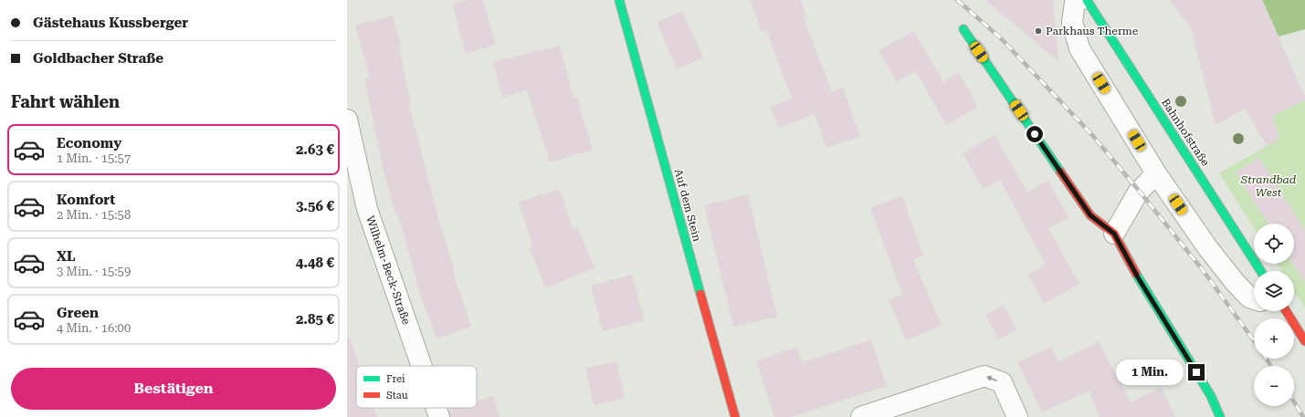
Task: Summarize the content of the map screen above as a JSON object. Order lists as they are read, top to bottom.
{
  "streets": {
    "street": ["Bahnhofstraße", "Auf dem Stein", "Wilhelm-Beck-Straße"]
  },
  "parks": ["Strandbad West"],
  "places": ["Parkhaus Therme"],
  "legend": ["Frei", "Stau"],
  "page": {
    "banner": ["Gästehaus Kussberger", "Goldbacher Straße"],
    "heading": "Fahrt wählen",
    "list": [
      {
        "name": "Economy",
        "note": "1 Min. · 15:57",
        "value": "2.63 €"
      },
      {
        "name": "Komfort",
        "note": "2 Min. · 15:58",
        "value": "3.56 €"
      },
      {
        "name": "XL",
        "note": "3 Min. · 15:59",
        "value": "4.48 €"
      },
      {
        "name": "Green",
        "note": "4 Min. · 16:00",
        "value": "2.85 €"
      }
    ],
    "map_buttons": ["+", "−"],
    "bubble": "1 Min.",
    "buttons": "Bestätigen"
  }
}
